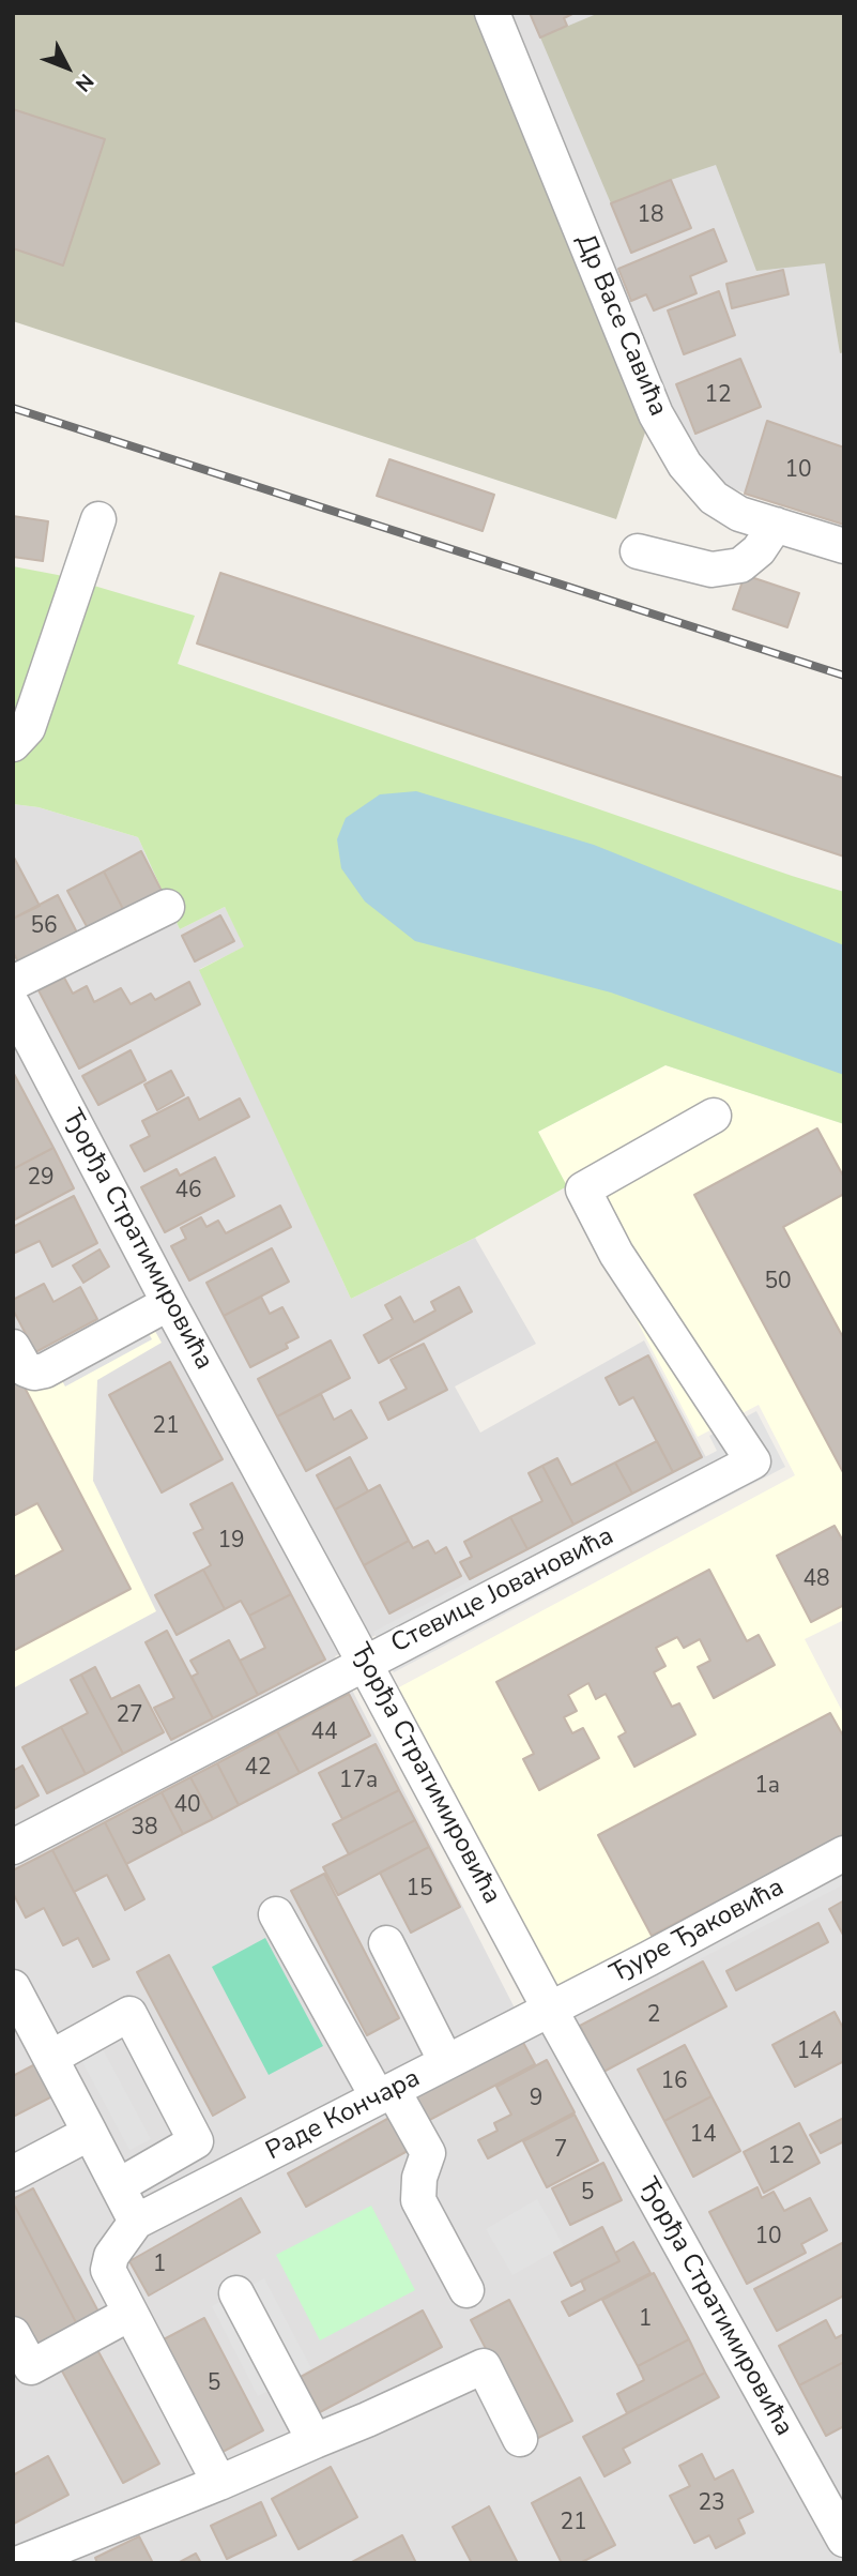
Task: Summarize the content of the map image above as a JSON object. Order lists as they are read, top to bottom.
{
  "streets": {
    "street": [
      "Др Васе Савића",
      "Ђорђа Стратимировића",
      "Стевице Јовановића",
      "Ђуре Ђаковића",
      "Раде Кончара"
    ]
  },
  "crossings": [
    ["Ђорђа Стратимировића", "Стевице Јовановића"],
    ["Ђорђа Стратимировића", "Ђуре Ђаковића"],
    ["Ђорђа Стратимировића", "Раде Кончара"],
    ["Ђуре Ђаковића", "Раде Кончара"]
  ],
  "house_numbers": [
    "18",
    "12",
    "10",
    "56",
    "29",
    "46",
    "50",
    "21",
    "19",
    "48",
    "27",
    "44",
    "42",
    "17a",
    "1a",
    "40",
    "38",
    "15",
    "2",
    "14",
    "16",
    "9",
    "14",
    "7",
    "12",
    "5",
    "10",
    "1",
    "1",
    "5",
    "23",
    "21"
  ],
  "north": "bottom right"
}
